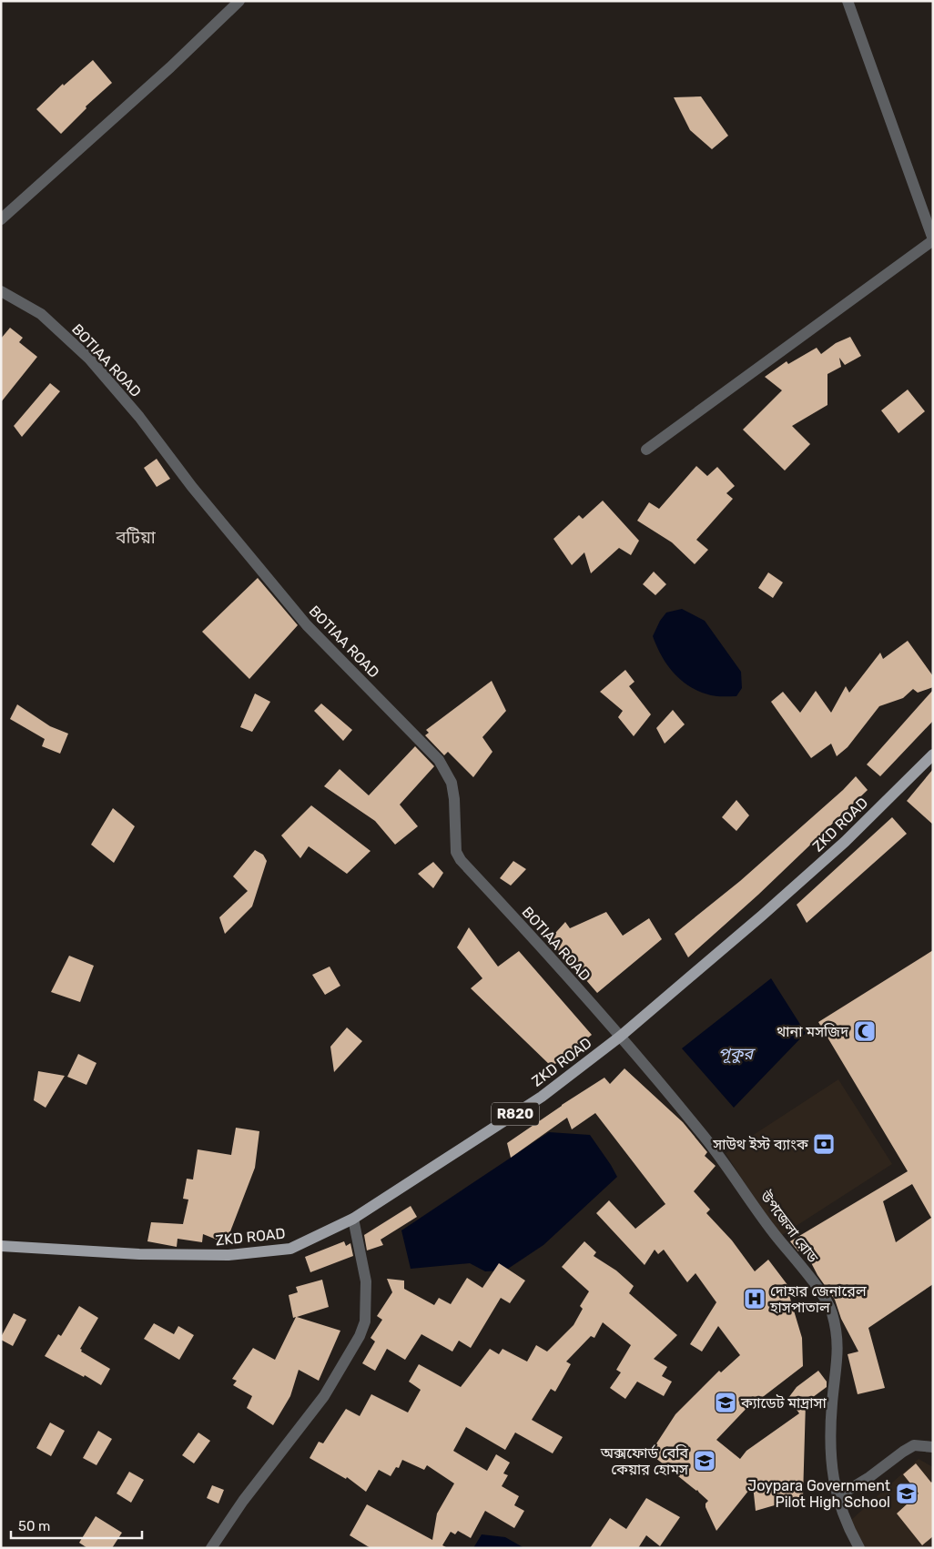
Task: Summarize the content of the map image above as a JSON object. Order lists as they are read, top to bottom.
{
  "streets": {
    "main road": ["ZKD ROAD", "R820"],
    "street": ["BOTIAA ROAD", "উপজেলা রোড"]
  },
  "crossings": [
    ["BOTIAA ROAD", "ZKD ROAD"],
    ["BOTIAA ROAD", "উপজেলা রোড"],
    ["ZKD ROAD", "উপজেলা রোড"]
  ],
  "districts": ["বটিয়া"],
  "water": ["পূকুর"],
  "places": {
    "mosque": ["থানা মসজিদ"],
    "bank": ["সাউথ ইস্ট ব্যাংক"],
    "hospital": ["দোহার জেনারেল হাসপাতাল"],
    "school or university": ["ক্যাডেট মাদ্রাসা", "অক্সফোর্ড বেবি কেয়ার হোমস", "Joypara Government Pilot High School"]
  },
  "scale_bar": "50 m"
}
